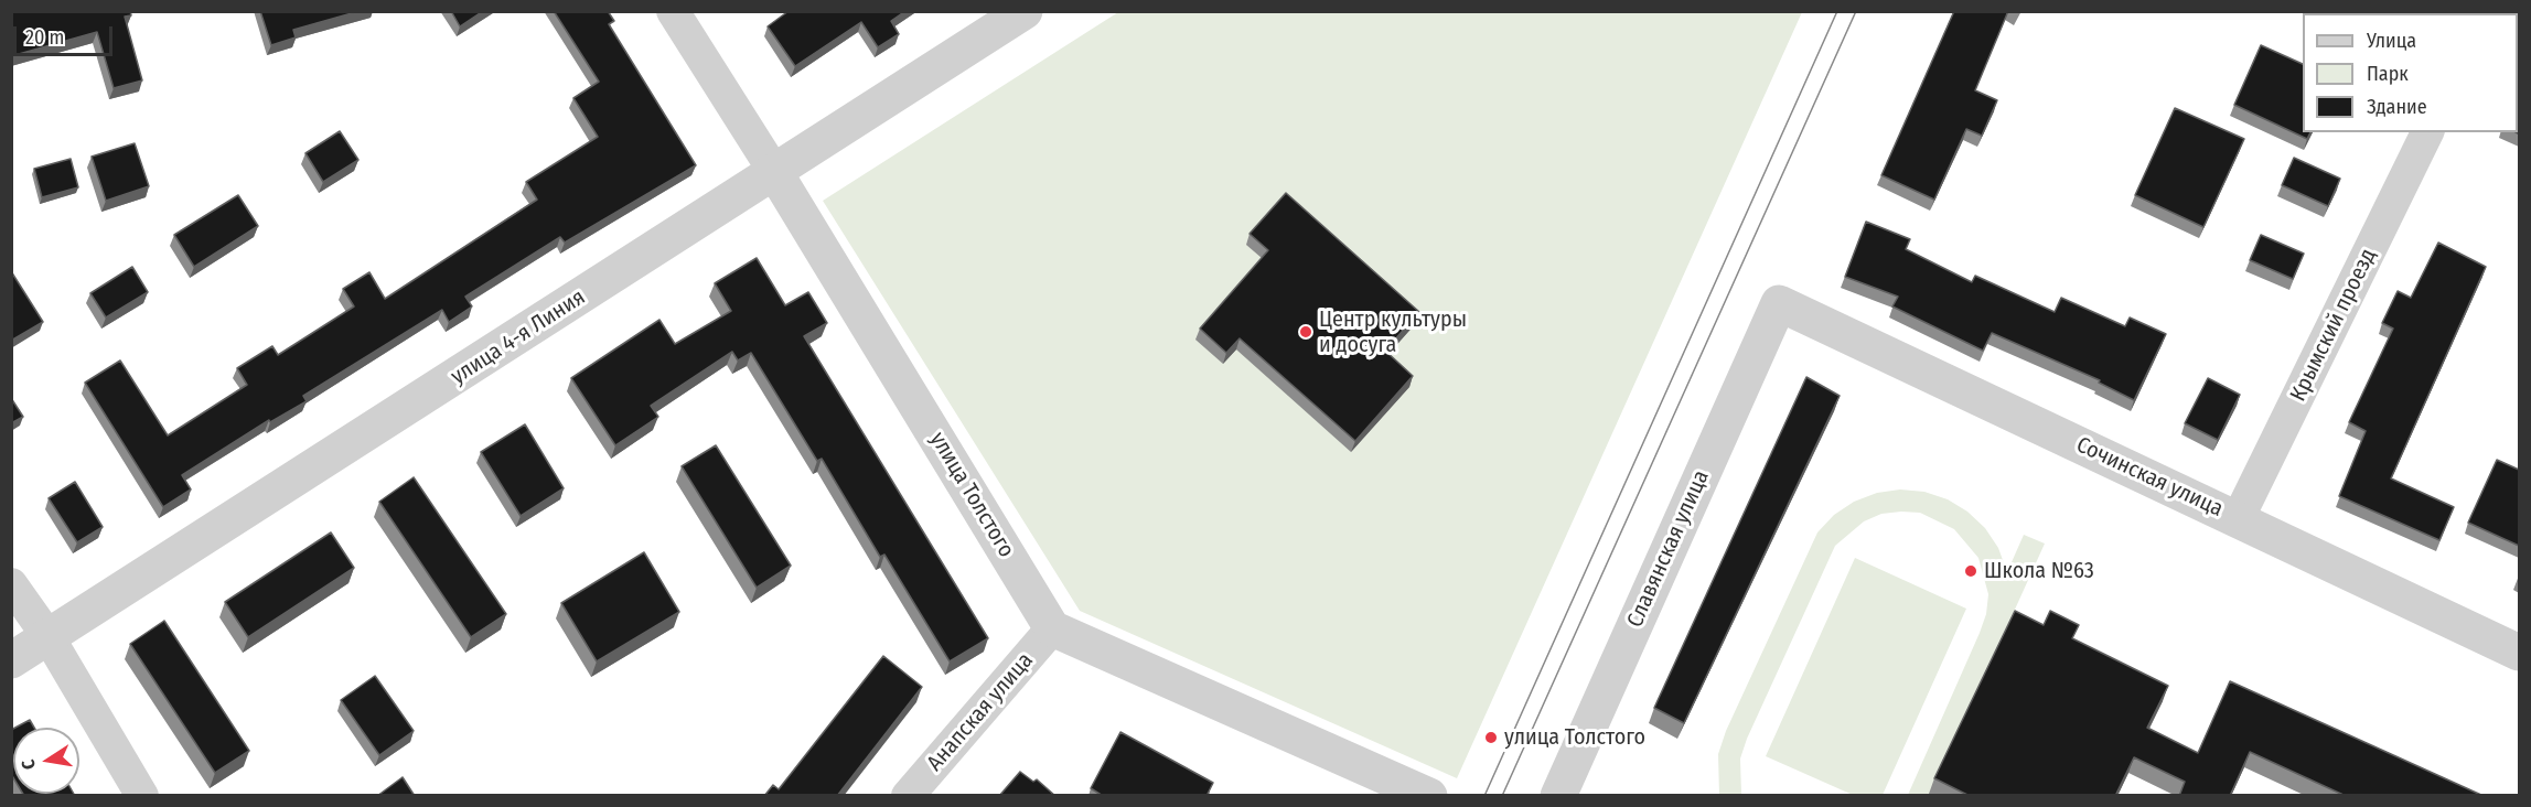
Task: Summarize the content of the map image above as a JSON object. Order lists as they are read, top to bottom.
{
  "streets": {
    "street": [
      "Крымский проезд",
      "улица 4-я Линия",
      "Сочинская улица",
      "улица Толстого",
      "Славянская улица",
      "Анапская улица"
    ]
  },
  "crossings": [
    ["Крымский проезд", "Сочинская улица"],
    ["улица 4-я Линия", "улица Толстого"],
    ["Сочинская улица", "Славянская улица"],
    ["улица Толстого", "Анапская улица"]
  ],
  "places": ["Центр культуры и досуга", "Школа №63", "улица Толстого"],
  "legend": ["Улица", "Парк", "Здание"],
  "scale_bar": "20 m",
  "north": "left"
}
